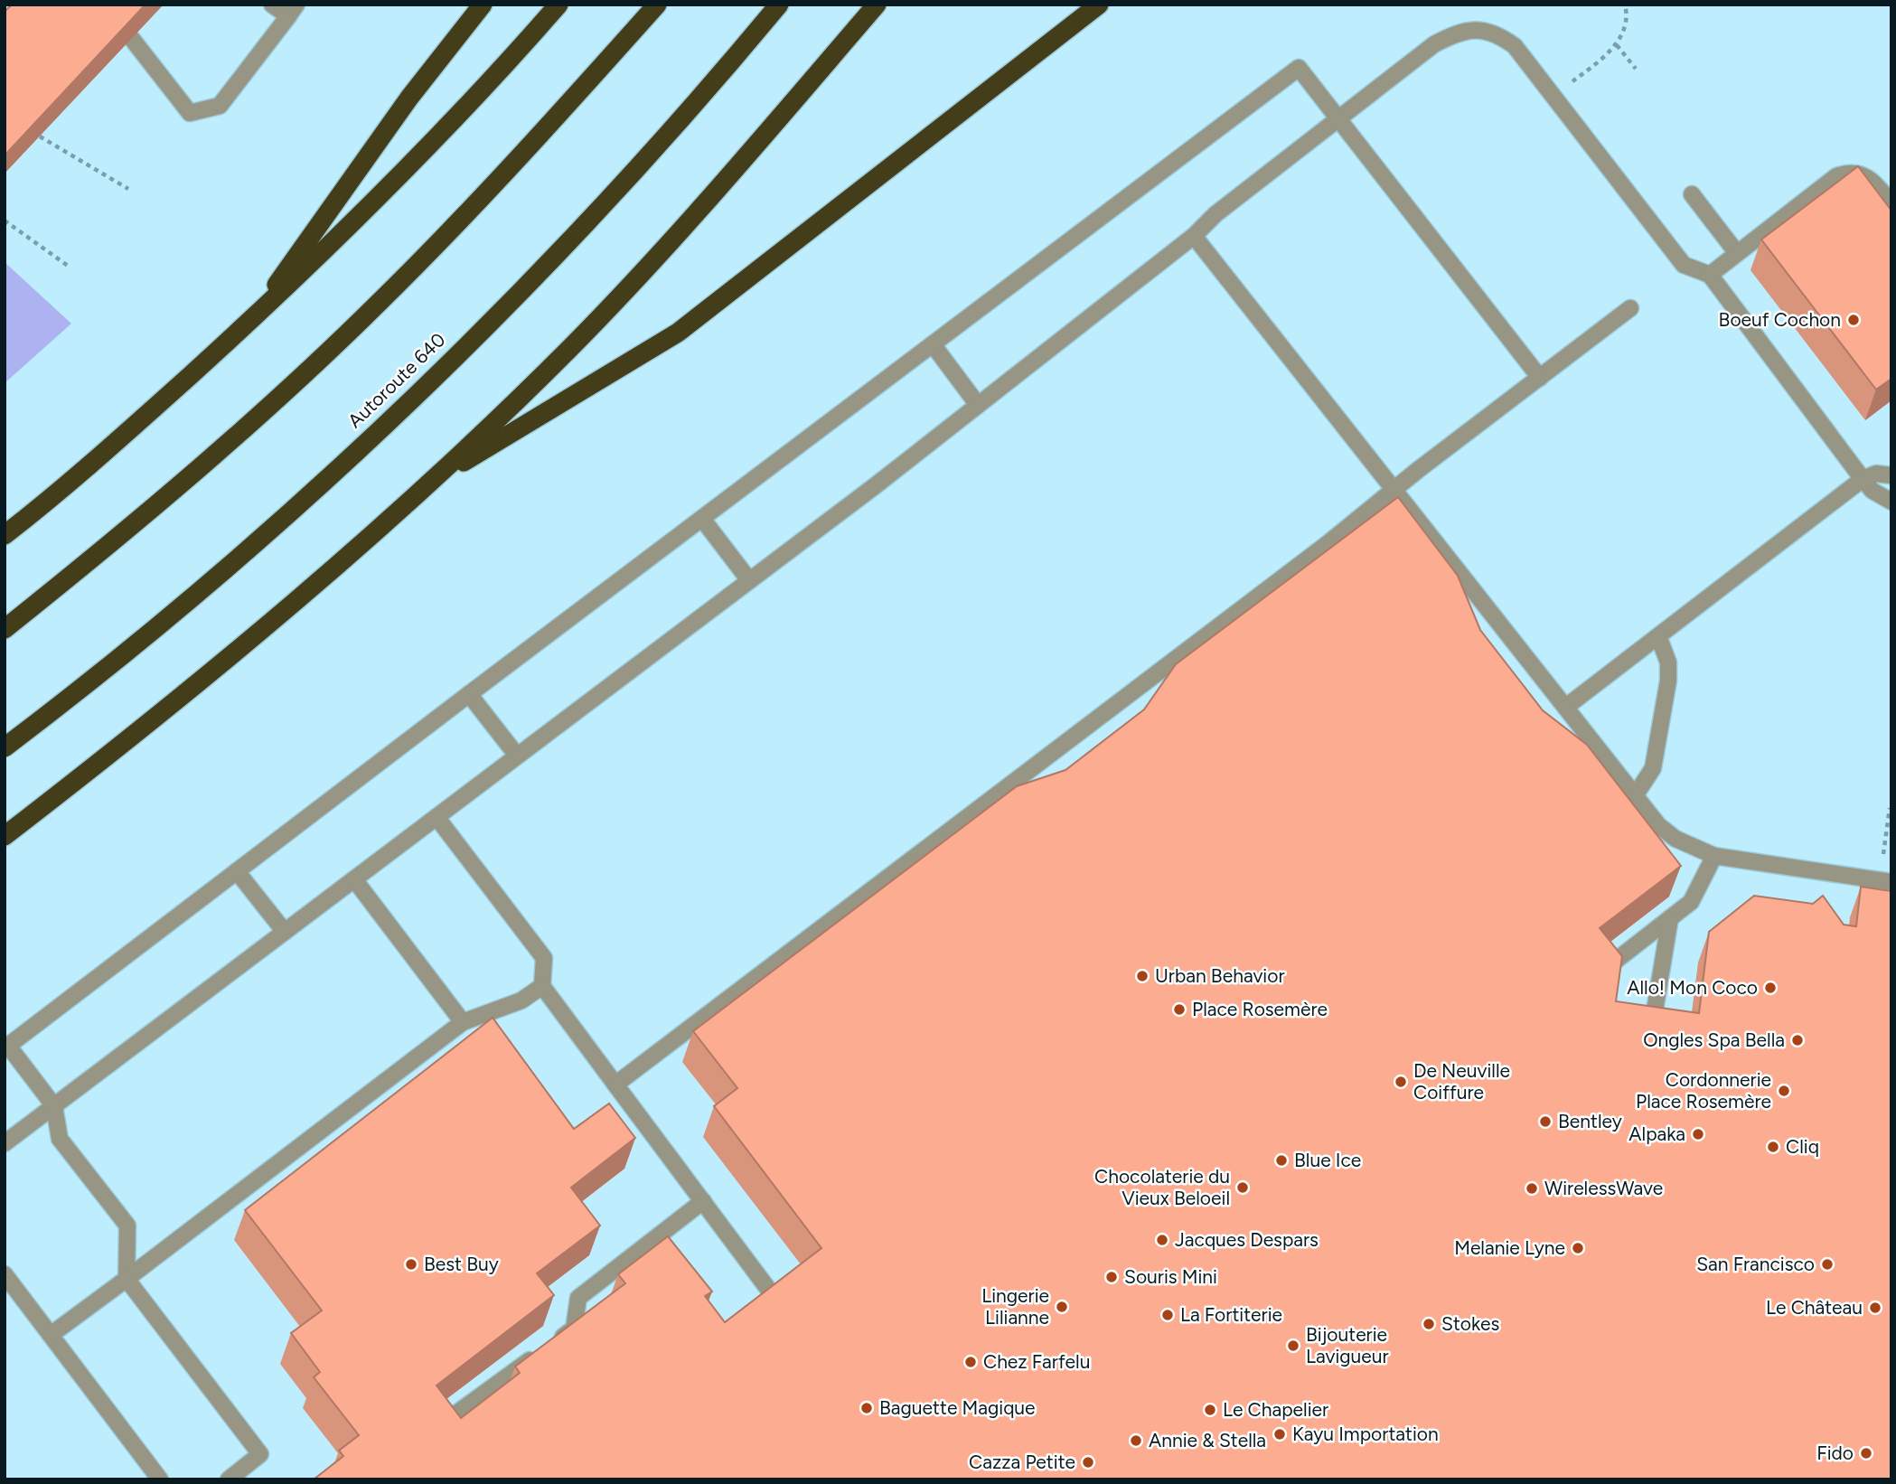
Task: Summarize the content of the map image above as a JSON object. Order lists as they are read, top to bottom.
{
  "streets": {
    "highway": ["Autoroute 640"]
  },
  "places": [
    "Boeuf Cochon",
    "Urban Behavior",
    "Allo! Mon Coco",
    "Place Rosemère",
    "Ongles Spa Bella",
    "De Neuville Coiffure",
    "Cordonnerie Place Rosemère",
    "Bentley",
    "Alpaka",
    "Cliq",
    "Blue Ice",
    "Chocolaterie du Vieux Beloeil",
    "WirelessWave",
    "Jacques Despars",
    "Melanie Lyne",
    "Best Buy",
    "San Francisco",
    "Souris Mini",
    "Lingerie Lilianne",
    "Le Château",
    "La Fortiterie",
    "Stokes",
    "Bijouterie Lavigueur",
    "Chez Farfelu",
    "Baguette Magique",
    "Le Chapelier",
    "Kayu Importation",
    "Annie & Stella",
    "Fido",
    "Cazza Petite"
  ]
}
